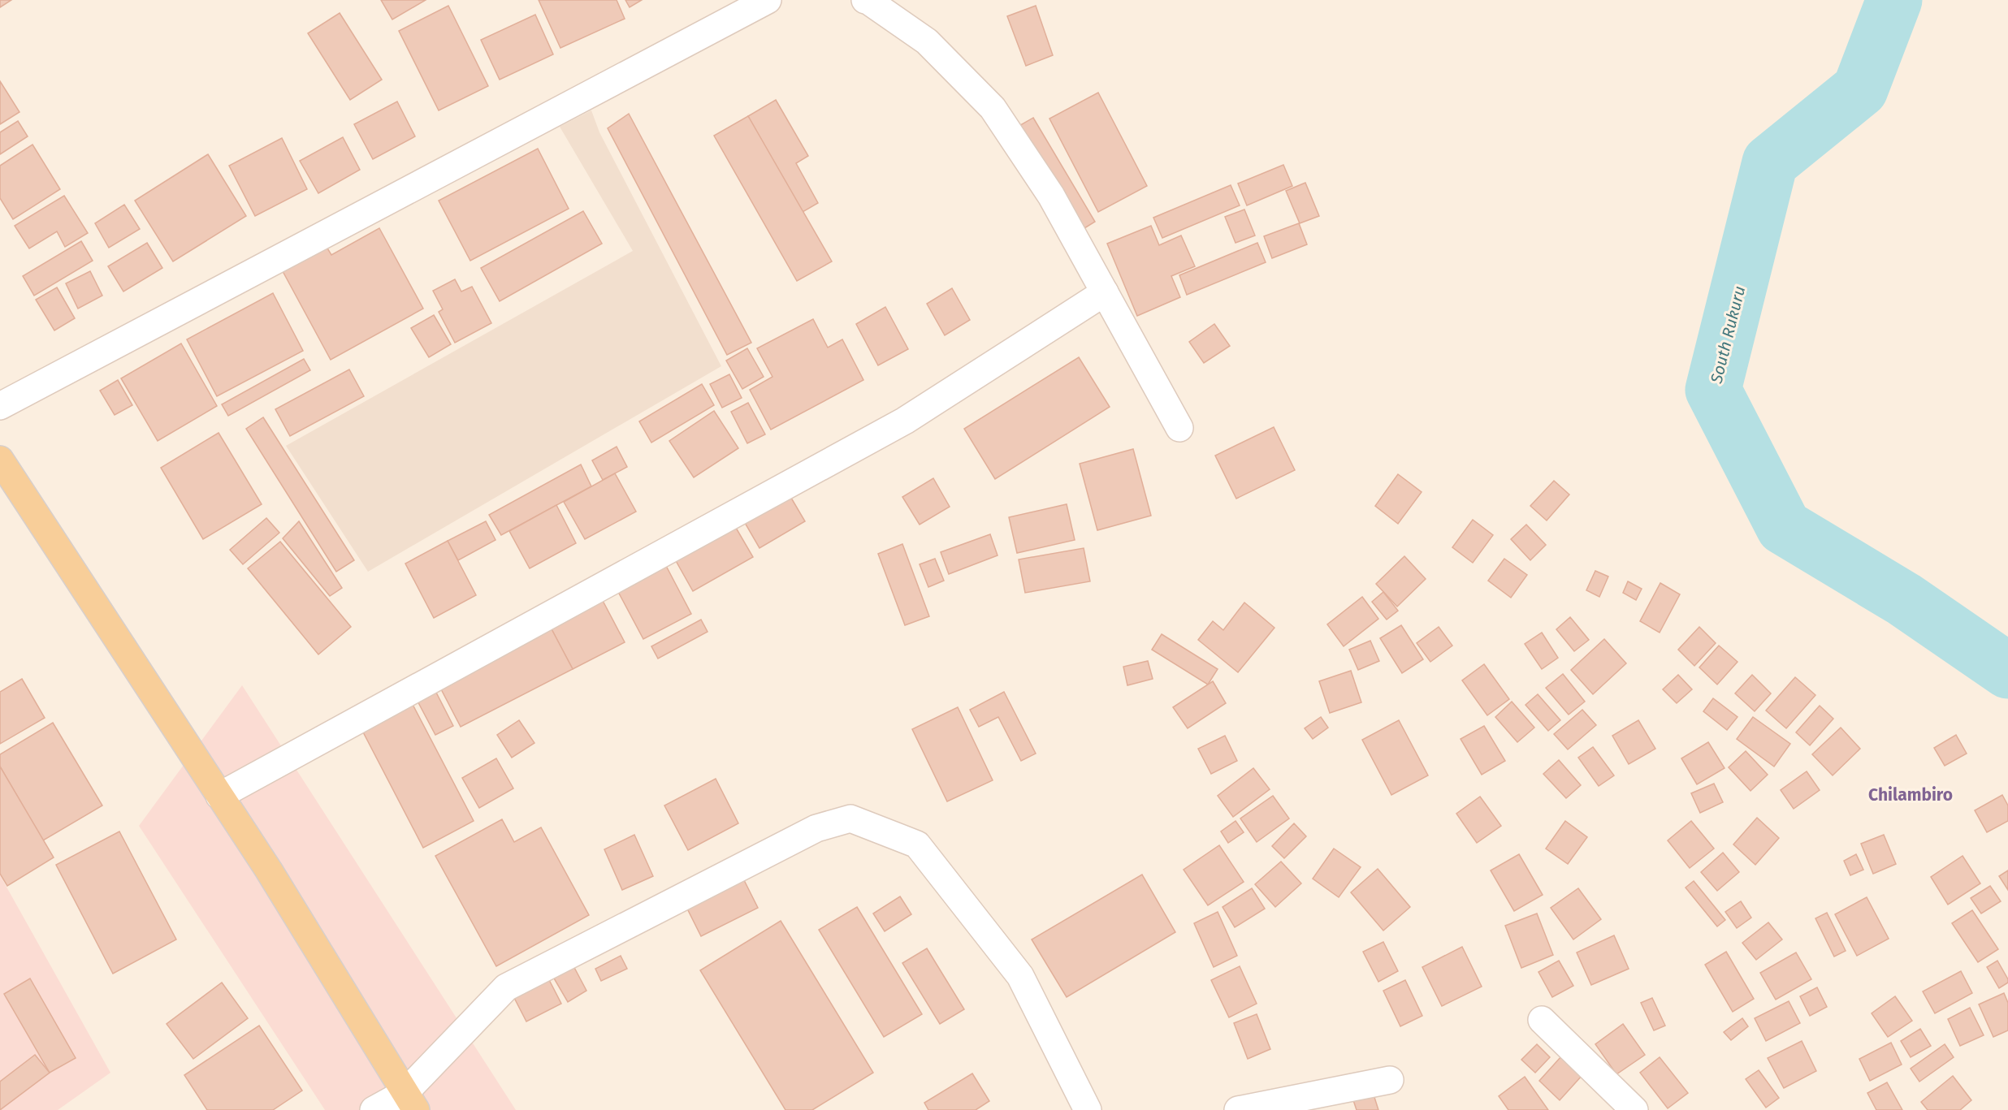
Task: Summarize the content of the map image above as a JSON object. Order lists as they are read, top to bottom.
{
  "districts": ["Chilambiro"],
  "water": ["South Rukuru"]
}
